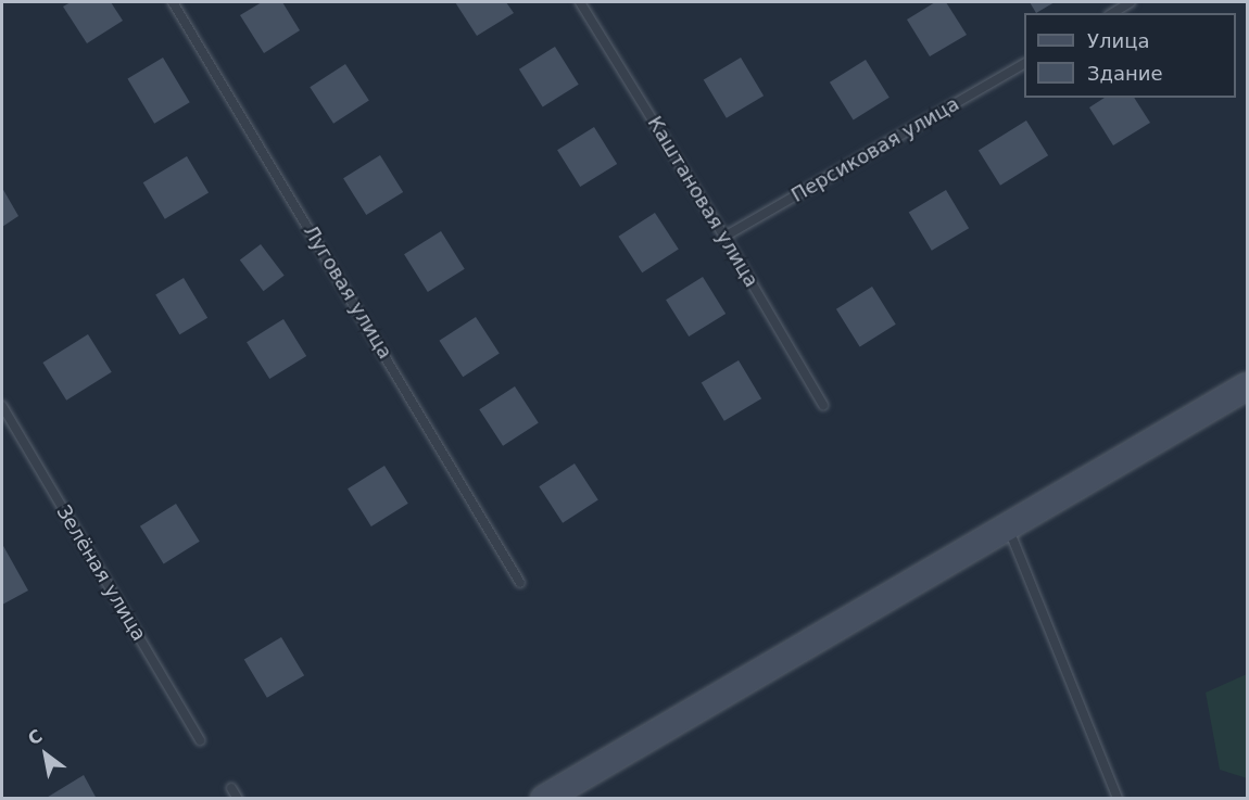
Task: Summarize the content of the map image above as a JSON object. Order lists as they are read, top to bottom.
{
  "streets": {
    "lane": [
      "Персиковая улица",
      "Каштановая улица",
      "Луговая улица",
      "Зелёная улица"
    ]
  },
  "crossings": [
    ["Персиковая улица", "Каштановая улица"]
  ],
  "legend": ["Улица", "Здание"],
  "north": "top left"
}
